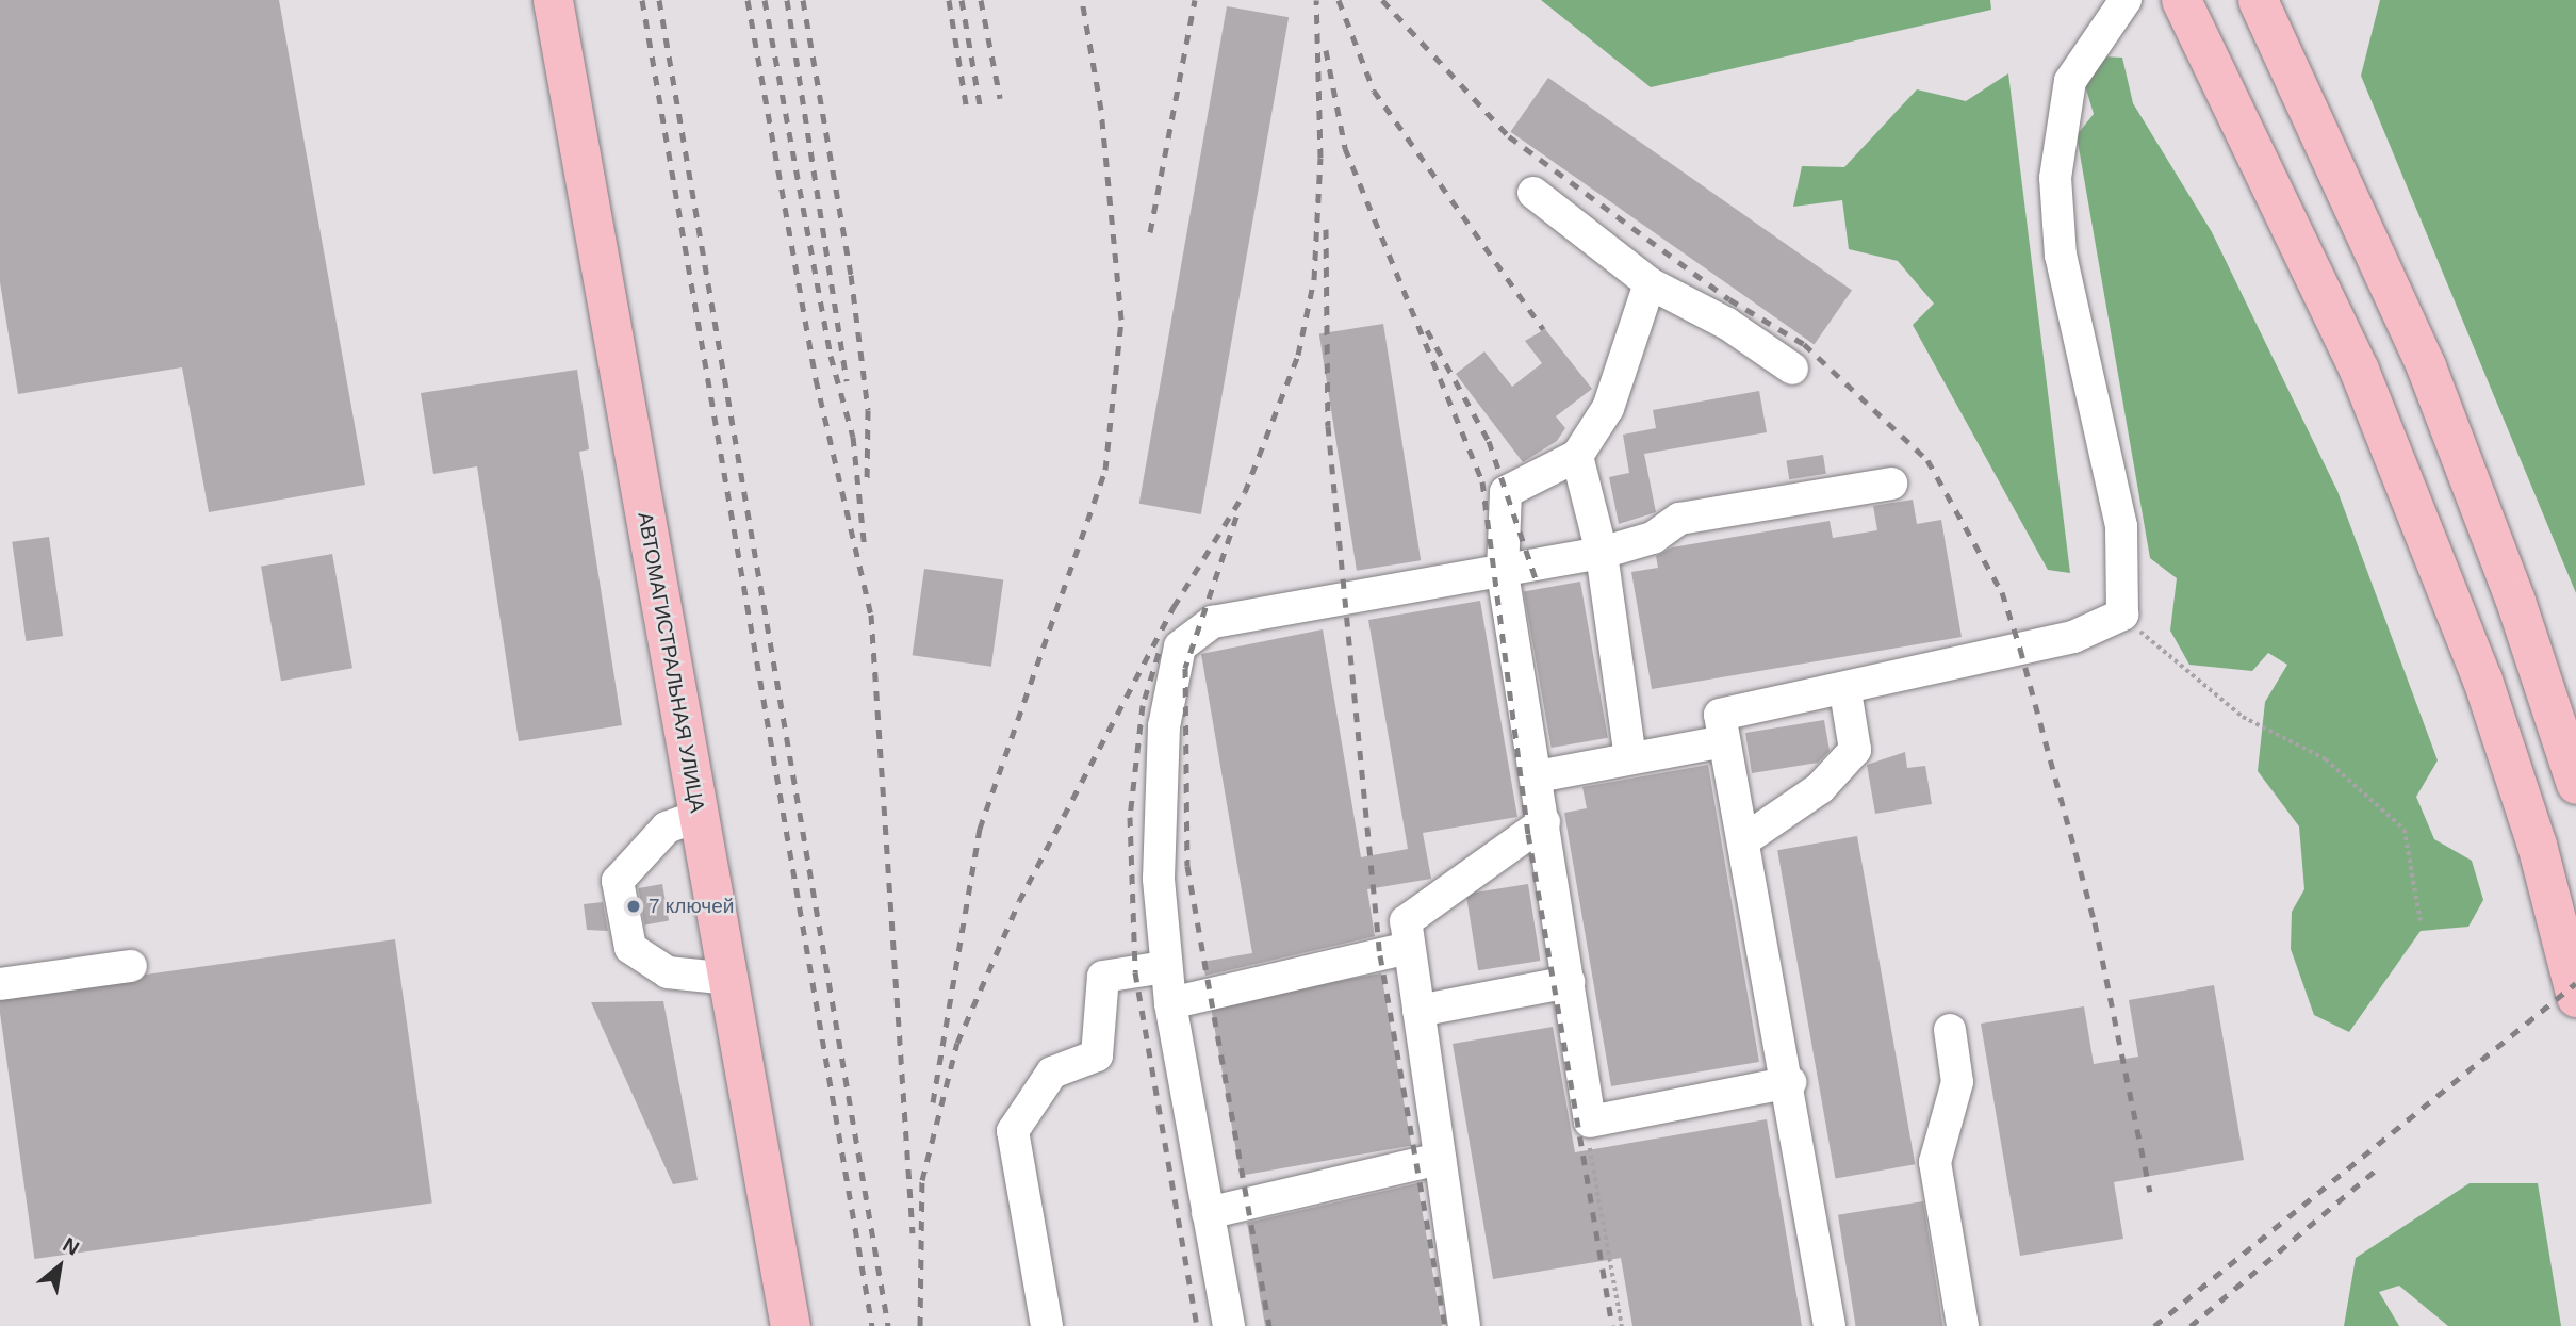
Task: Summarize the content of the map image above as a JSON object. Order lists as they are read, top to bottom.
{
  "streets": {
    "main road": ["АВТОМАГИСТРАЛЬНАЯ УЛИЦА"]
  },
  "places": ["7 ключей"],
  "north": "top right"
}
